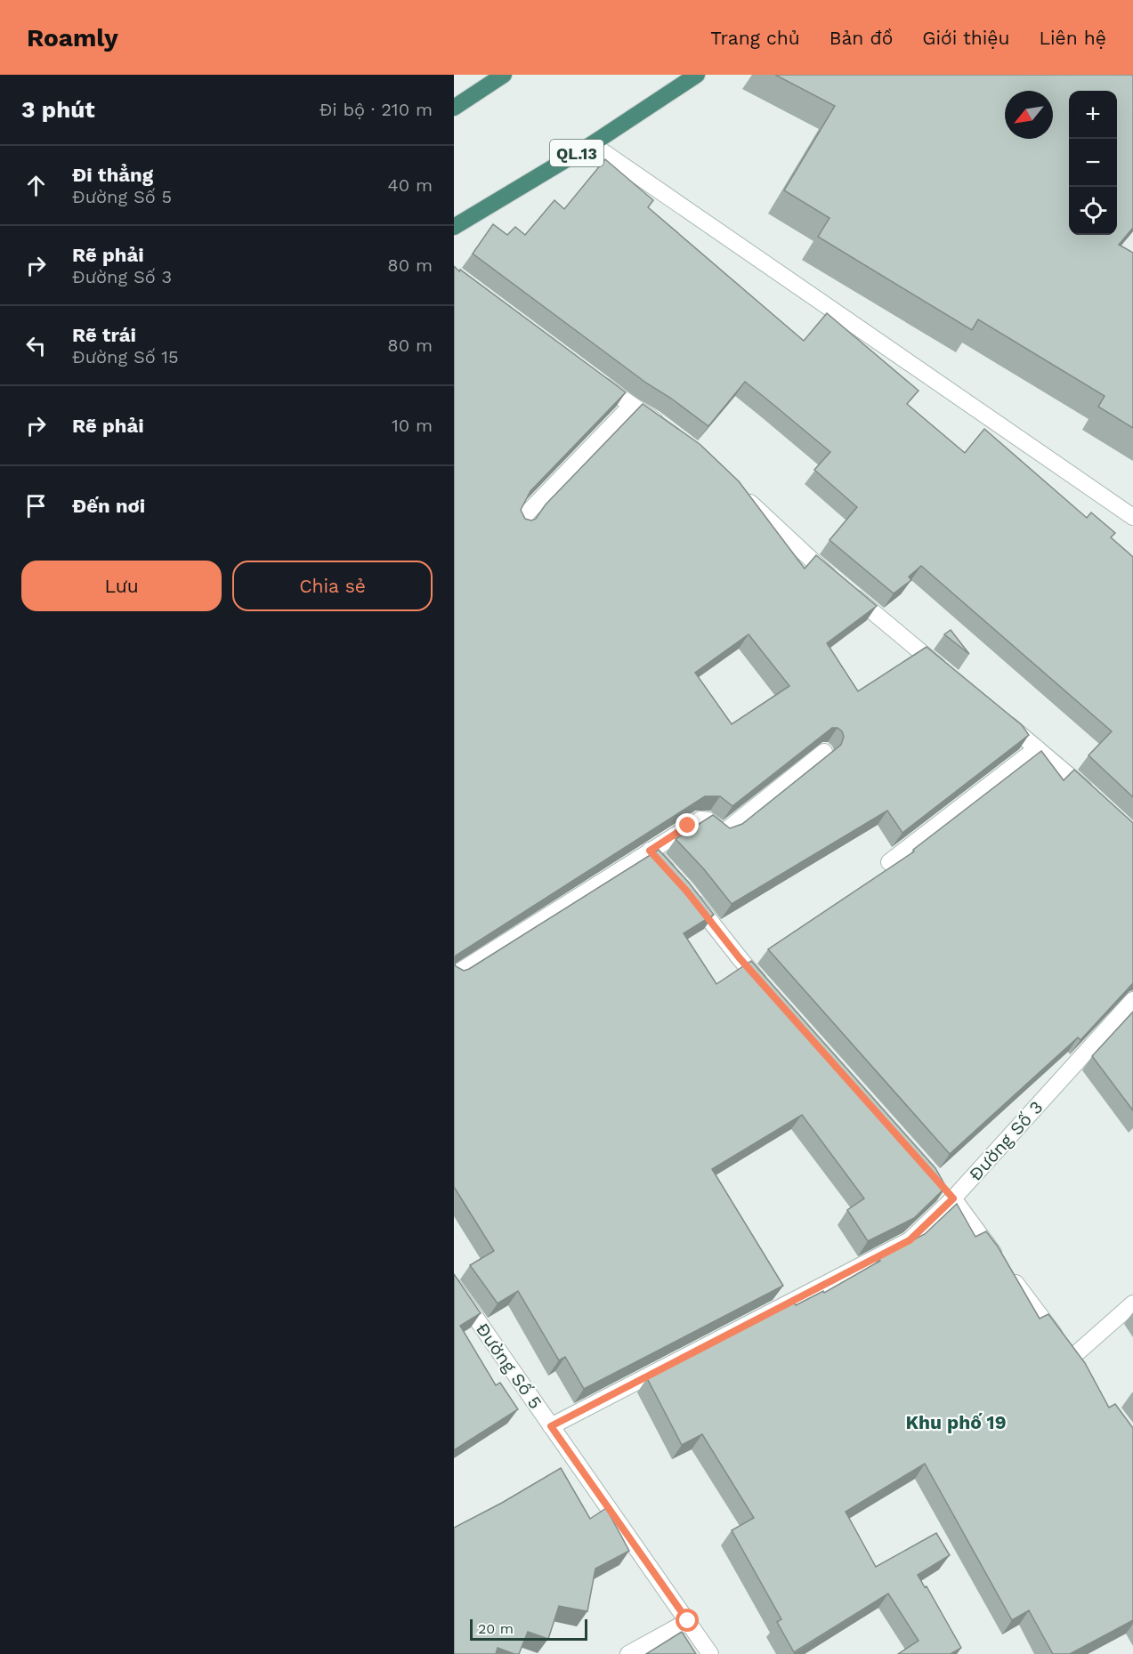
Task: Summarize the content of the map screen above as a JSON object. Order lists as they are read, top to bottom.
{
  "streets": {
    "highway": ["QL.13"],
    "street": ["Đường Số 3", "Đường Số 5"]
  },
  "crossings": [
    ["Đường Số 3", "Đường Số 5"]
  ],
  "districts": ["Khu phố 19"],
  "scale_bar": "20 m",
  "north": "bottom left",
  "page": {
    "header": "Roamly",
    "nav": [
      "Trang chủ",
      "Bản đồ",
      "Giới thiệu",
      "Liên hệ"
    ],
    "heading": ["3 phút", "Đi bộ · 210 m"],
    "map_buttons": ["+", "−"],
    "list": [
      ["Đi thẳng", "Đường Số 5", "40 m"],
      ["Rẽ phải", "Đường Số 3", "80 m"],
      ["Rẽ trái", "Đường Số 15", "80 m"],
      ["Rẽ phải", "10 m"],
      "Đến nơi"
    ],
    "buttons": ["Lưu", "Chia sẻ"],
    "scale": "20 m"
  }
}
